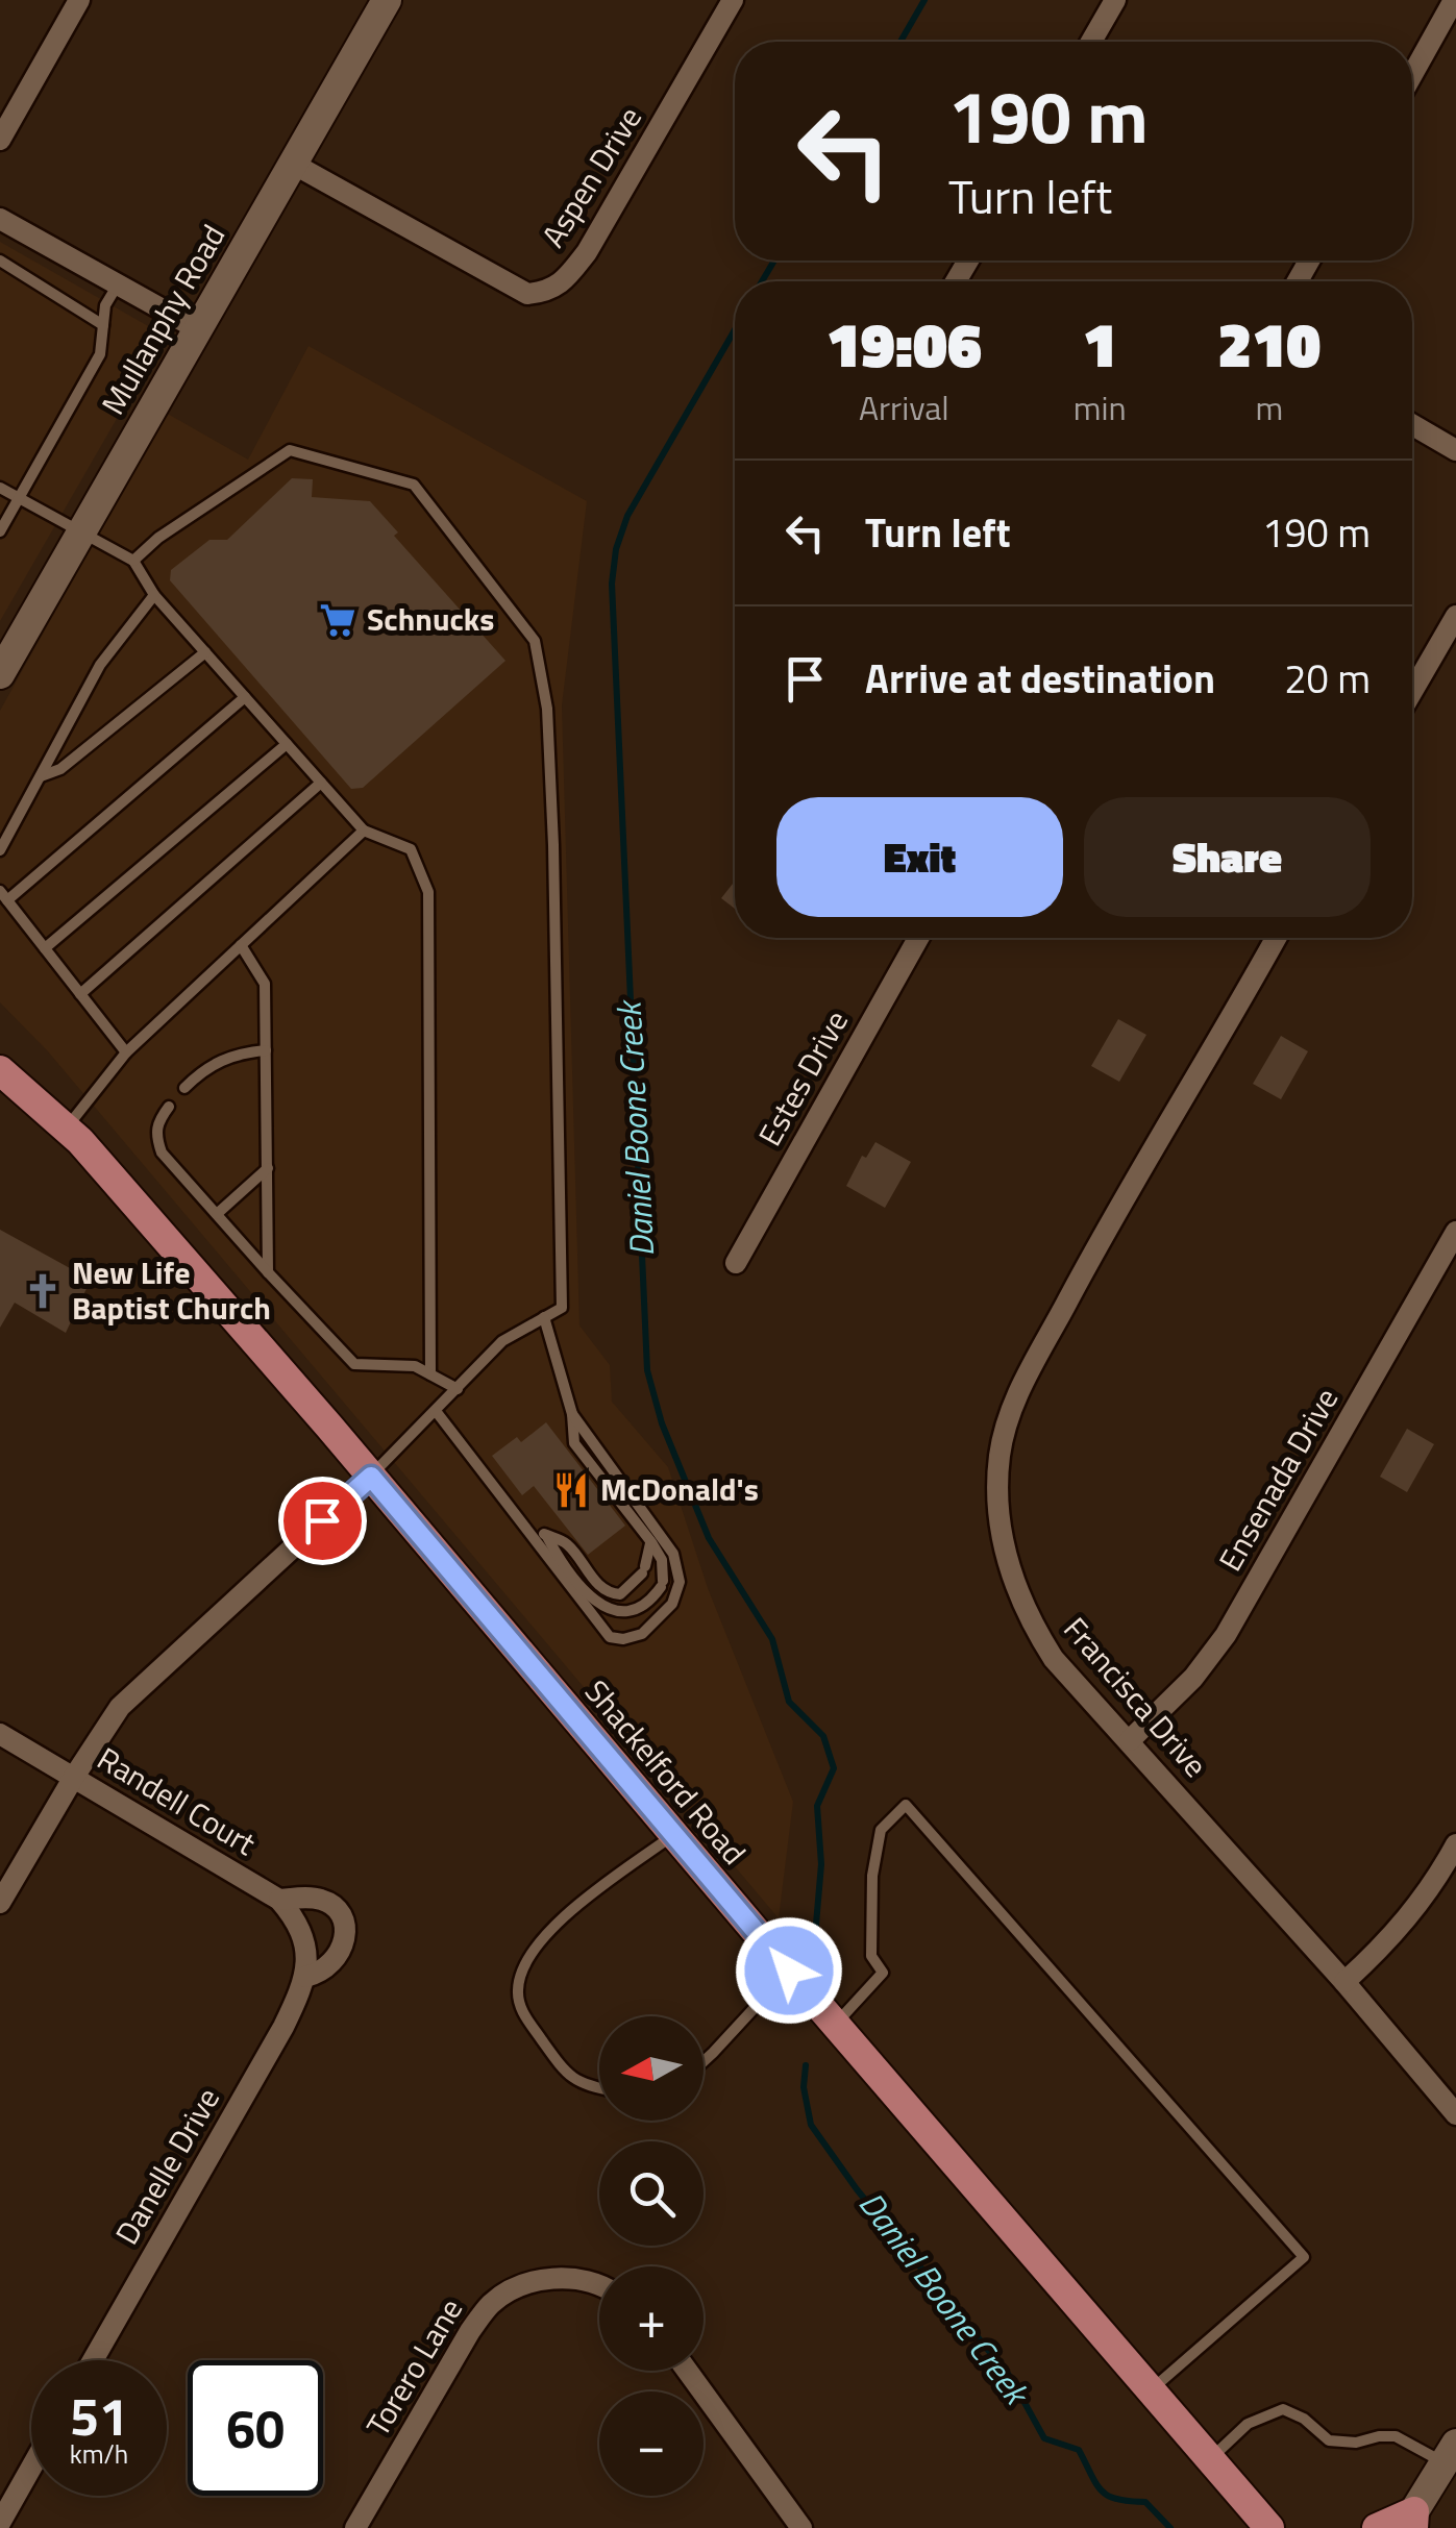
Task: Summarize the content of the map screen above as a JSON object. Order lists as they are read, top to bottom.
{
  "streets": {
    "main road": ["Shackelford Road"],
    "street": [
      "Aspen Drive",
      "Mullanphy Road",
      "Estes Drive",
      "Ensenada Drive",
      "Francisca Drive",
      "Randell Court",
      "Danelle Drive",
      "Torero Lane"
    ]
  },
  "crossings": [
    ["Aspen Drive", "Mullanphy Road"],
    ["Ensenada Drive", "Francisca Drive"],
    ["Randell Court", "Danelle Drive"]
  ],
  "water": ["Daniel Boone Creek"],
  "places": {
    "supermarket": ["Schnucks"],
    "church": ["New Life Baptist Church"],
    "restaurant": ["McDonald's"]
  },
  "north": "left",
  "page": {
    "turn": ["190 m", "Turn left"],
    "eta": [
      "19:06",
      "Arrival",
      "1",
      "min",
      "210",
      "m"
    ],
    "list": [
      {
        "name": "Turn left",
        "value": "190 m"
      },
      {
        "name": "Arrive at destination",
        "value": "20 m"
      }
    ],
    "buttons": ["Exit", "Share"],
    "map_buttons": ["+", "−"],
    "speed": "51 km/h",
    "limit": "60"
  }
}
